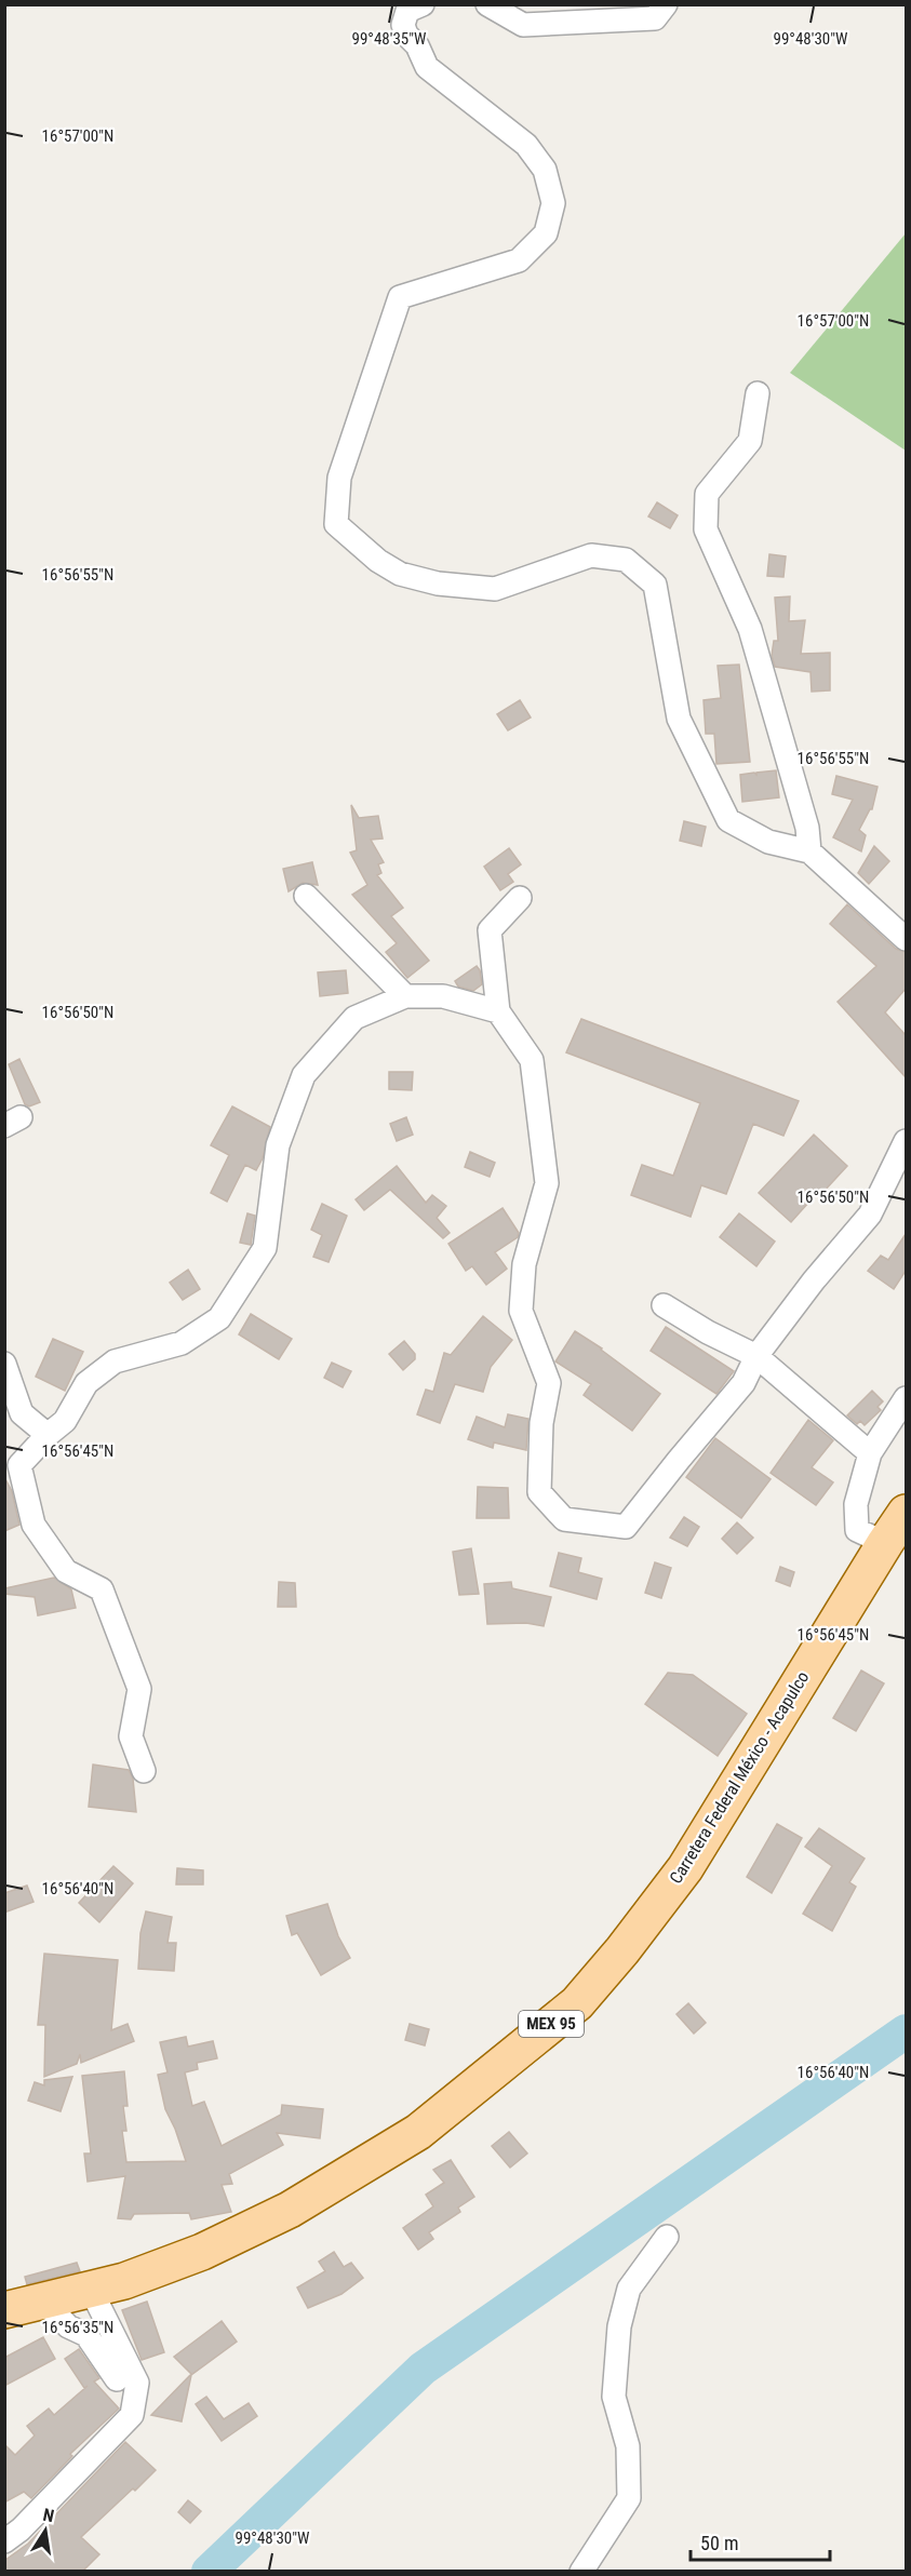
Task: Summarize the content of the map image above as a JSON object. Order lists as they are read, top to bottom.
{
  "streets": {
    "main road": ["Carretera Federal México - Acapulco", "MEX 95"]
  },
  "scale_bar": "50 m",
  "north": "top",
  "coordinates": [
    "99°48'35\"W",
    "99°48'30\"W",
    "16°57'00\"N",
    "16°56'55\"N",
    "16°56'50\"N",
    "16°56'45\"N",
    "16°56'40\"N",
    "16°56'35\"N"
  ]
}
